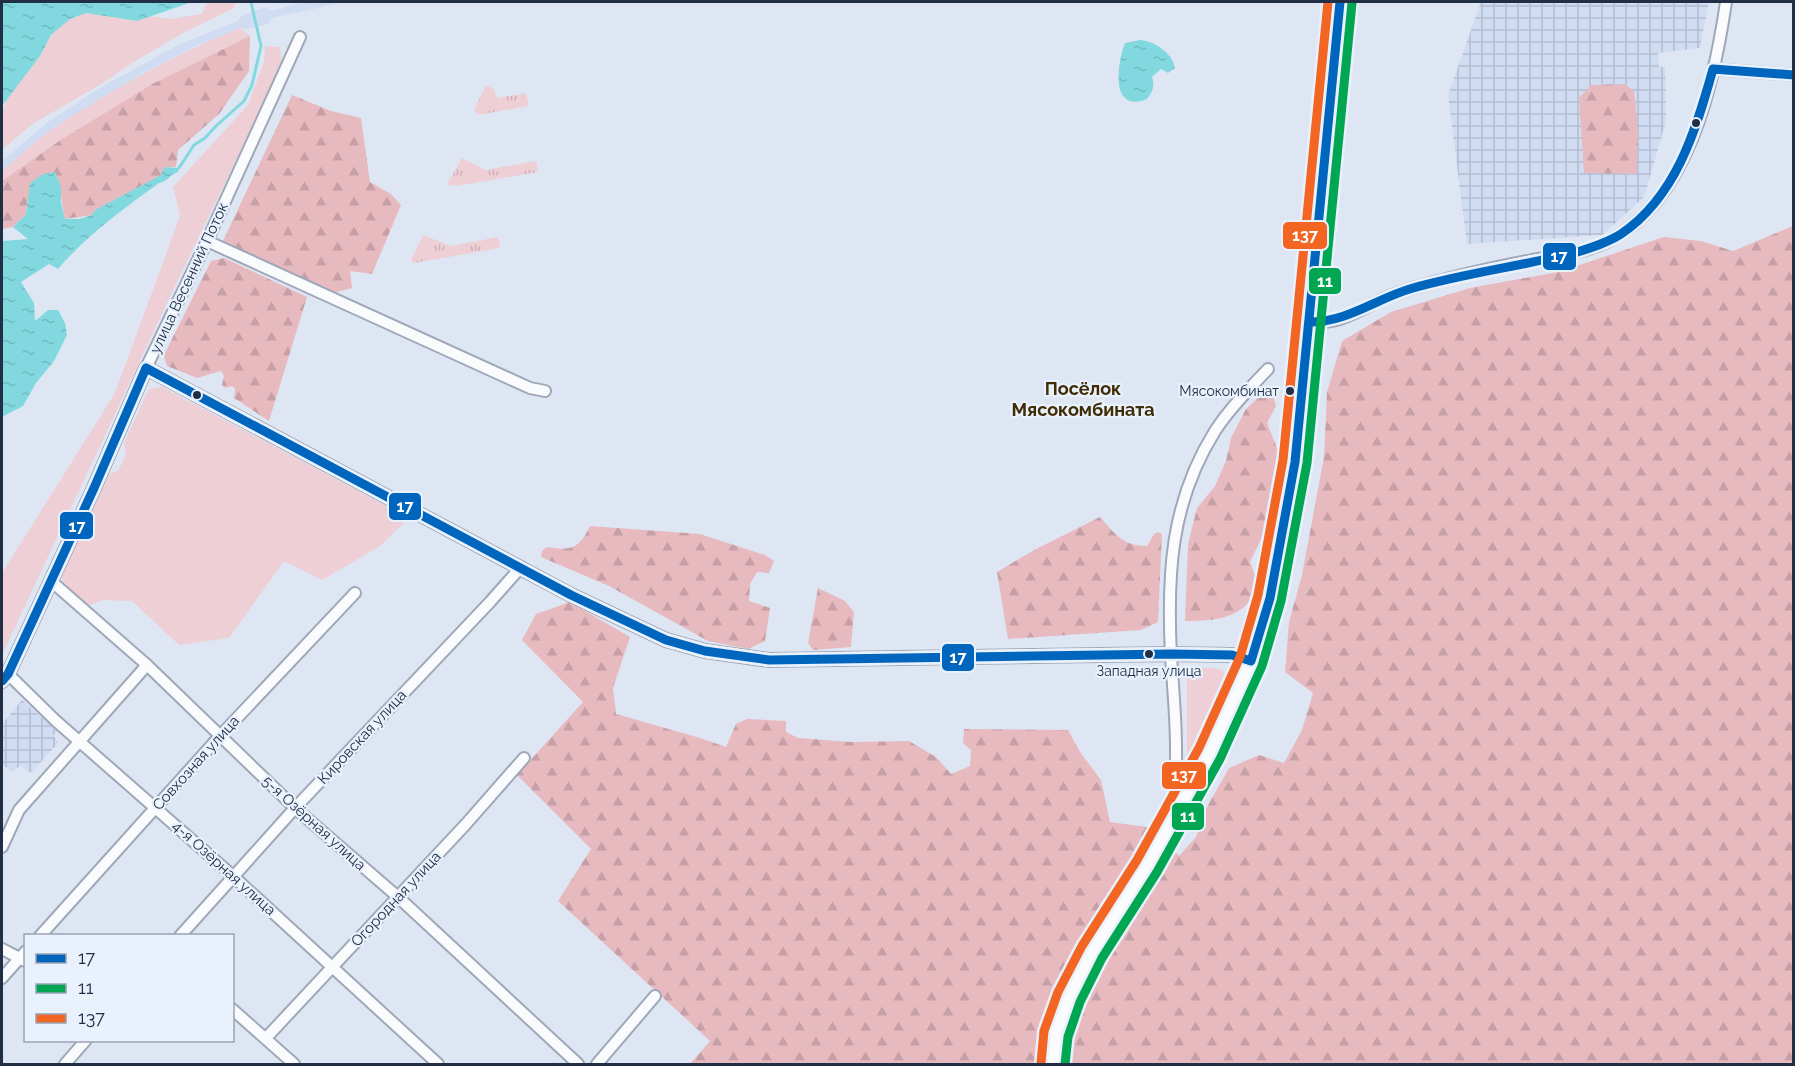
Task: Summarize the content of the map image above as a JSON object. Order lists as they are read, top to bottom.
{
  "streets": {
    "street": [
      "улица Весенний Поток",
      "Кировская улица",
      "Совхозная улица",
      "5-я Озёрная улица",
      "4-я Озёрная улица",
      "Огородная улица"
    ]
  },
  "crossings": [
    ["улица Весенний Поток", "5-я Озёрная улица"],
    ["улица Весенний Поток", "4-я Озёрная улица"],
    ["Кировская улица", "5-я Озёрная улица"],
    ["Кировская улица", "4-я Озёрная улица"],
    ["Совхозная улица", "5-я Озёрная улица"],
    ["Совхозная улица", "4-я Озёрная улица"],
    ["5-я Озёрная улица", "Огородная улица"],
    ["4-я Озёрная улица", "Огородная улица"]
  ],
  "districts": ["Посёлок Мясокомбината"],
  "places": ["Мясокомбинат", "Западная улица"],
  "lines": ["transit line 17", "transit line 137", "transit line 11"],
  "legend": ["17", "11", "137"]
}
